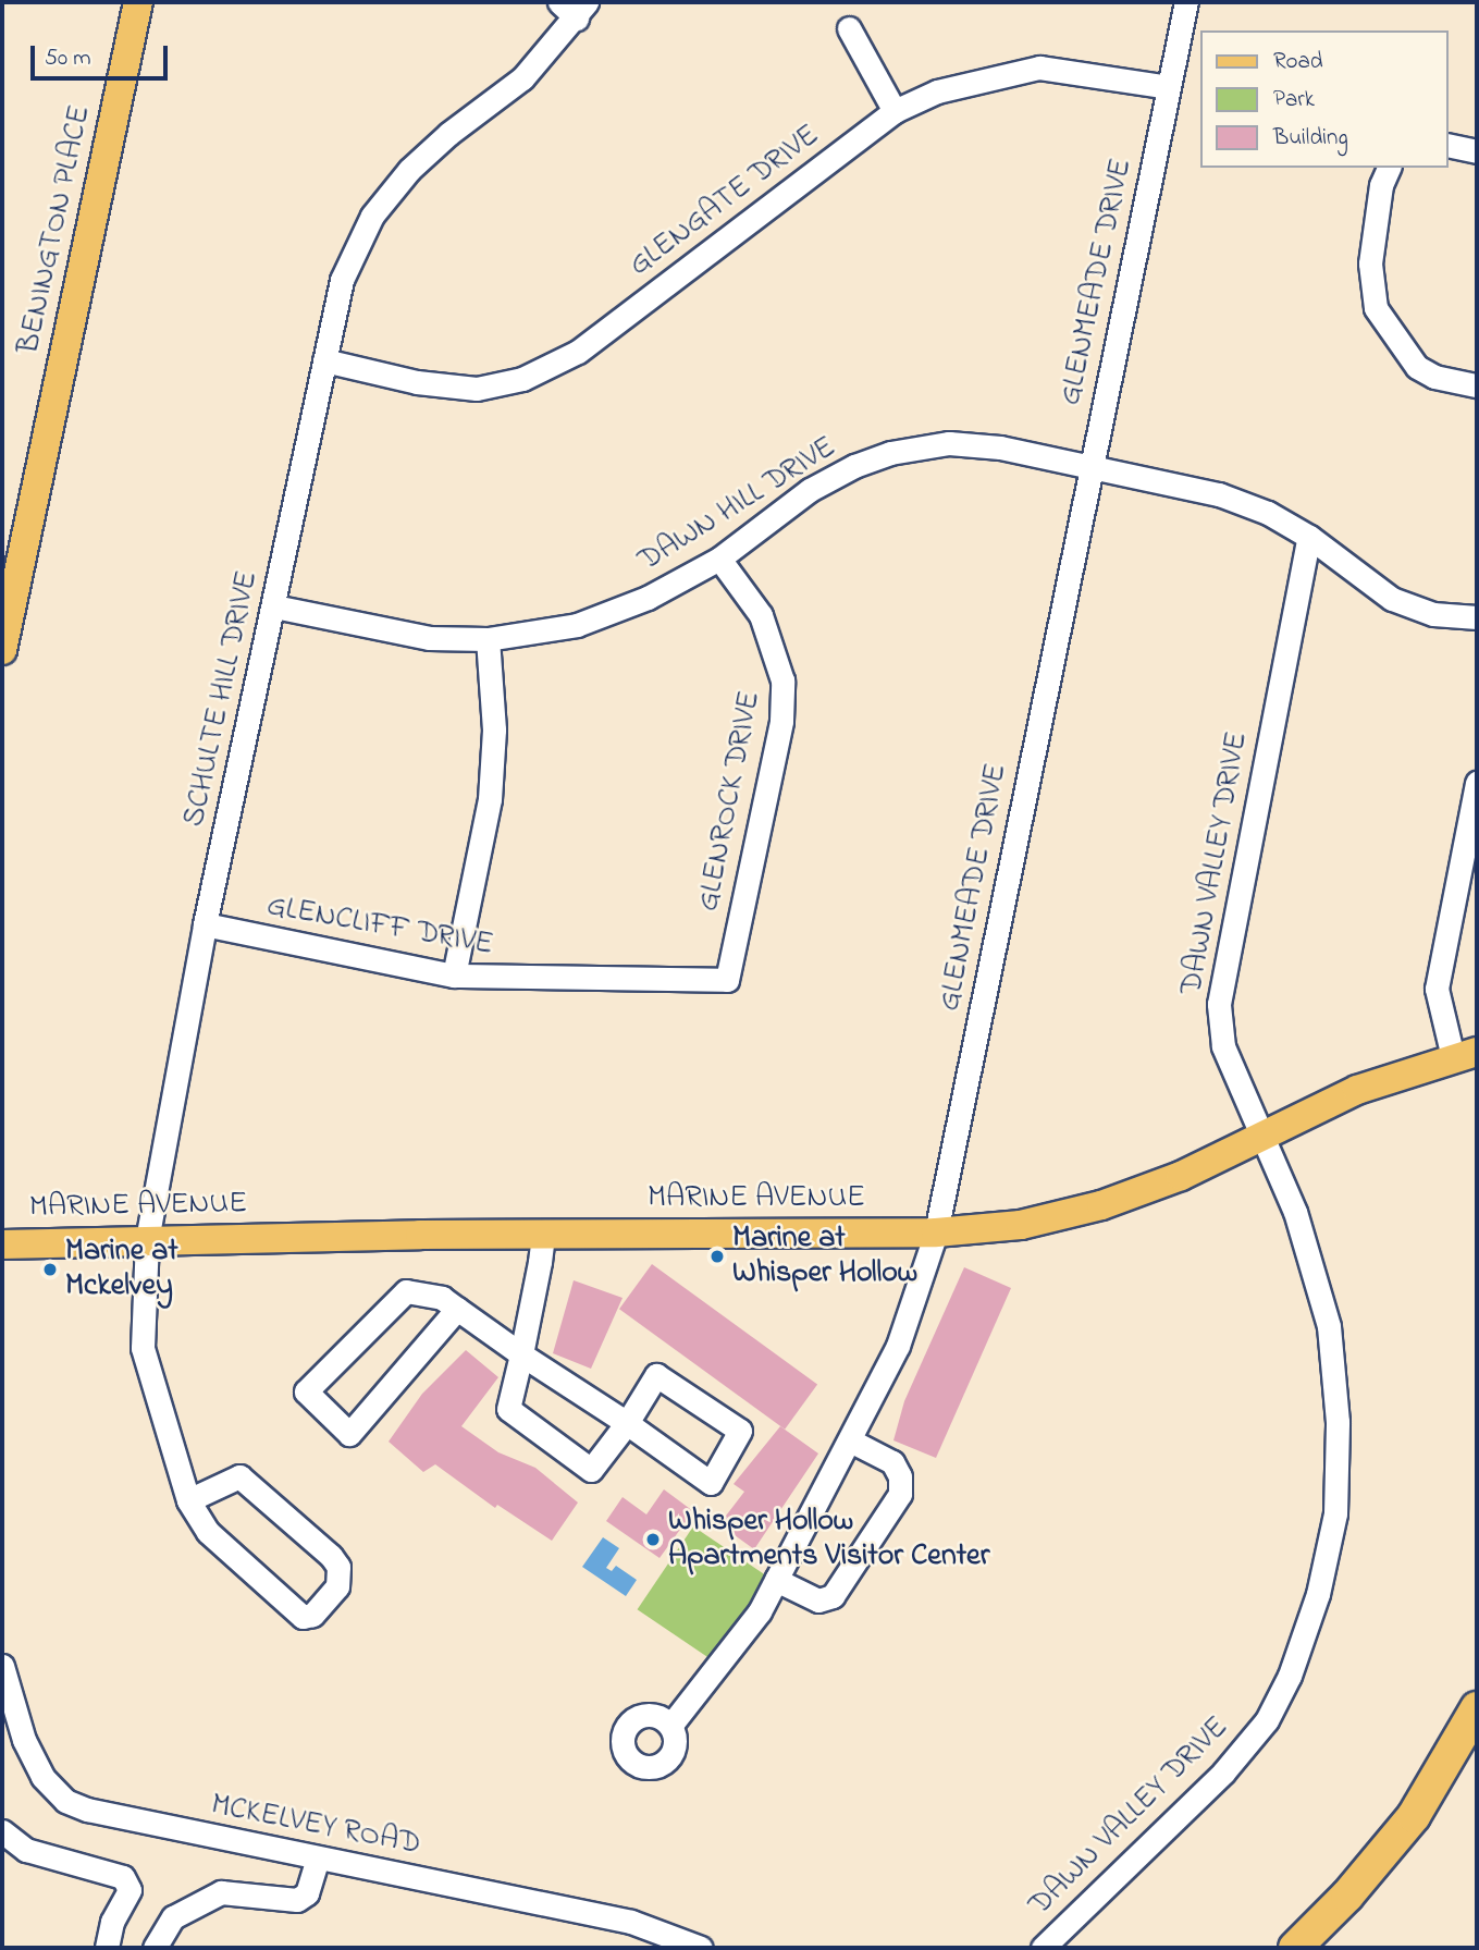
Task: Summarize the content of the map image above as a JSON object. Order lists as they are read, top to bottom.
{
  "streets": {
    "main road": ["BENINGTON PLACE", "MARINE AVENUE"],
    "street": [
      "GLENGATE DRIVE",
      "GLENMEADE DRIVE",
      "DAWN HILL DRIVE",
      "SCHULTE HILL DRIVE",
      "GLENROCK DRIVE",
      "DAWN VALLEY DRIVE",
      "GLENCLIFF DRIVE",
      "MCKELVEY ROAD"
    ]
  },
  "crossings": [
    ["GLENGATE DRIVE", "GLENMEADE DRIVE"],
    ["GLENGATE DRIVE", "SCHULTE HILL DRIVE"],
    ["GLENMEADE DRIVE", "DAWN HILL DRIVE"],
    ["GLENMEADE DRIVE", "MARINE AVENUE"],
    ["DAWN HILL DRIVE", "SCHULTE HILL DRIVE"],
    ["DAWN HILL DRIVE", "GLENROCK DRIVE"],
    ["DAWN HILL DRIVE", "DAWN VALLEY DRIVE"],
    ["SCHULTE HILL DRIVE", "GLENCLIFF DRIVE"],
    ["SCHULTE HILL DRIVE", "MARINE AVENUE"],
    ["GLENROCK DRIVE", "GLENCLIFF DRIVE"],
    ["DAWN VALLEY DRIVE", "MARINE AVENUE"]
  ],
  "places": ["Marine at Whisper Hollow", "Marine at Mckelvey", "Whisper Hollow Apartments Visitor Center"],
  "legend": ["Road", "Park", "Building"],
  "scale_bar": "50 m"
}
